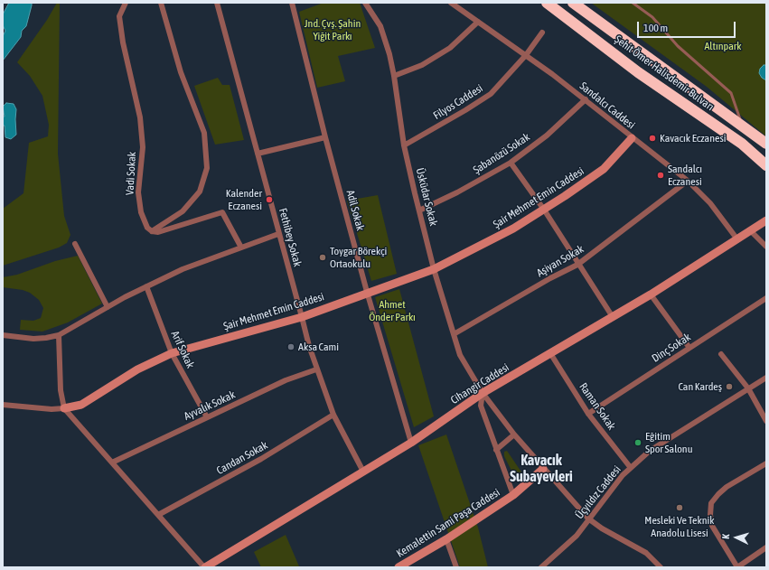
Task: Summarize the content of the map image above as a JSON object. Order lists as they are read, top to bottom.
{
  "streets": {
    "highway": ["Şehit Ömer Halisdemir Bulvarı"],
    "street": [
      "Filyos Caddesi",
      "Sandalcı Caddesi",
      "Şabanözü Sokak",
      "Vadi Sokak",
      "Üsküdar Sokak",
      "Şair Mehmet Emin Caddesi",
      "Adil Sokak",
      "Fethibey Sokak",
      "Aşiyan Sokak",
      "Dinç Sokak",
      "Arif Sokak",
      "Cihangir Caddesi",
      "Ayvalık Sokak",
      "Raman Sokak",
      "Candan Sokak",
      "Üçyıldız Caddesi",
      "Kemalettin Sami Paşa Caddesi"
    ]
  },
  "crossings": [
    ["Filyos Caddesi", "Sandalcı Caddesi"],
    ["Filyos Caddesi", "Üsküdar Sokak"],
    ["Sandalcı Caddesi", "Şabanözü Sokak"],
    ["Sandalcı Caddesi", "Şair Mehmet Emin Caddesi"],
    ["Sandalcı Caddesi", "Aşiyan Sokak"],
    ["Sandalcı Caddesi", "Cihangir Caddesi"],
    ["Şabanözü Sokak", "Üsküdar Sokak"],
    ["Üsküdar Sokak", "Şair Mehmet Emin Caddesi"],
    ["Üsküdar Sokak", "Aşiyan Sokak"],
    ["Üsküdar Sokak", "Cihangir Caddesi"],
    ["Üsküdar Sokak", "Üçyıldız Caddesi"],
    ["Üsküdar Sokak", "Kemalettin Sami Paşa Caddesi"],
    ["Şair Mehmet Emin Caddesi", "Adil Sokak"],
    ["Şair Mehmet Emin Caddesi", "Fethibey Sokak"],
    ["Şair Mehmet Emin Caddesi", "Arif Sokak"],
    ["Adil Sokak", "Cihangir Caddesi"],
    ["Fethibey Sokak", "Cihangir Caddesi"],
    ["Fethibey Sokak", "Ayvalık Sokak"],
    ["Fethibey Sokak", "Candan Sokak"],
    ["Dinç Sokak", "Raman Sokak"],
    ["Arif Sokak", "Ayvalık Sokak"],
    ["Cihangir Caddesi", "Raman Sokak"],
    ["Raman Sokak", "Üçyıldız Caddesi"]
  ],
  "districts": ["Kavacık Subayevleri"],
  "parks": ["Jnd. Çvş. Şahin Yiğit Parkı", "Altınpark", "Ahmet Önder Parkı"],
  "places": [
    "Kavacık Eczanesi",
    "Sandalcı Eczanesi",
    "Kalender Eczanesi",
    "Toygar Börekçi Ortaokulu",
    "Aksa Cami",
    "Can Kardeş",
    "Eğitim Spor Salonu",
    "Mesleki Ve Teknik Anadolu Lisesi"
  ],
  "scale_bar": "100 m",
  "north": "left"
}
